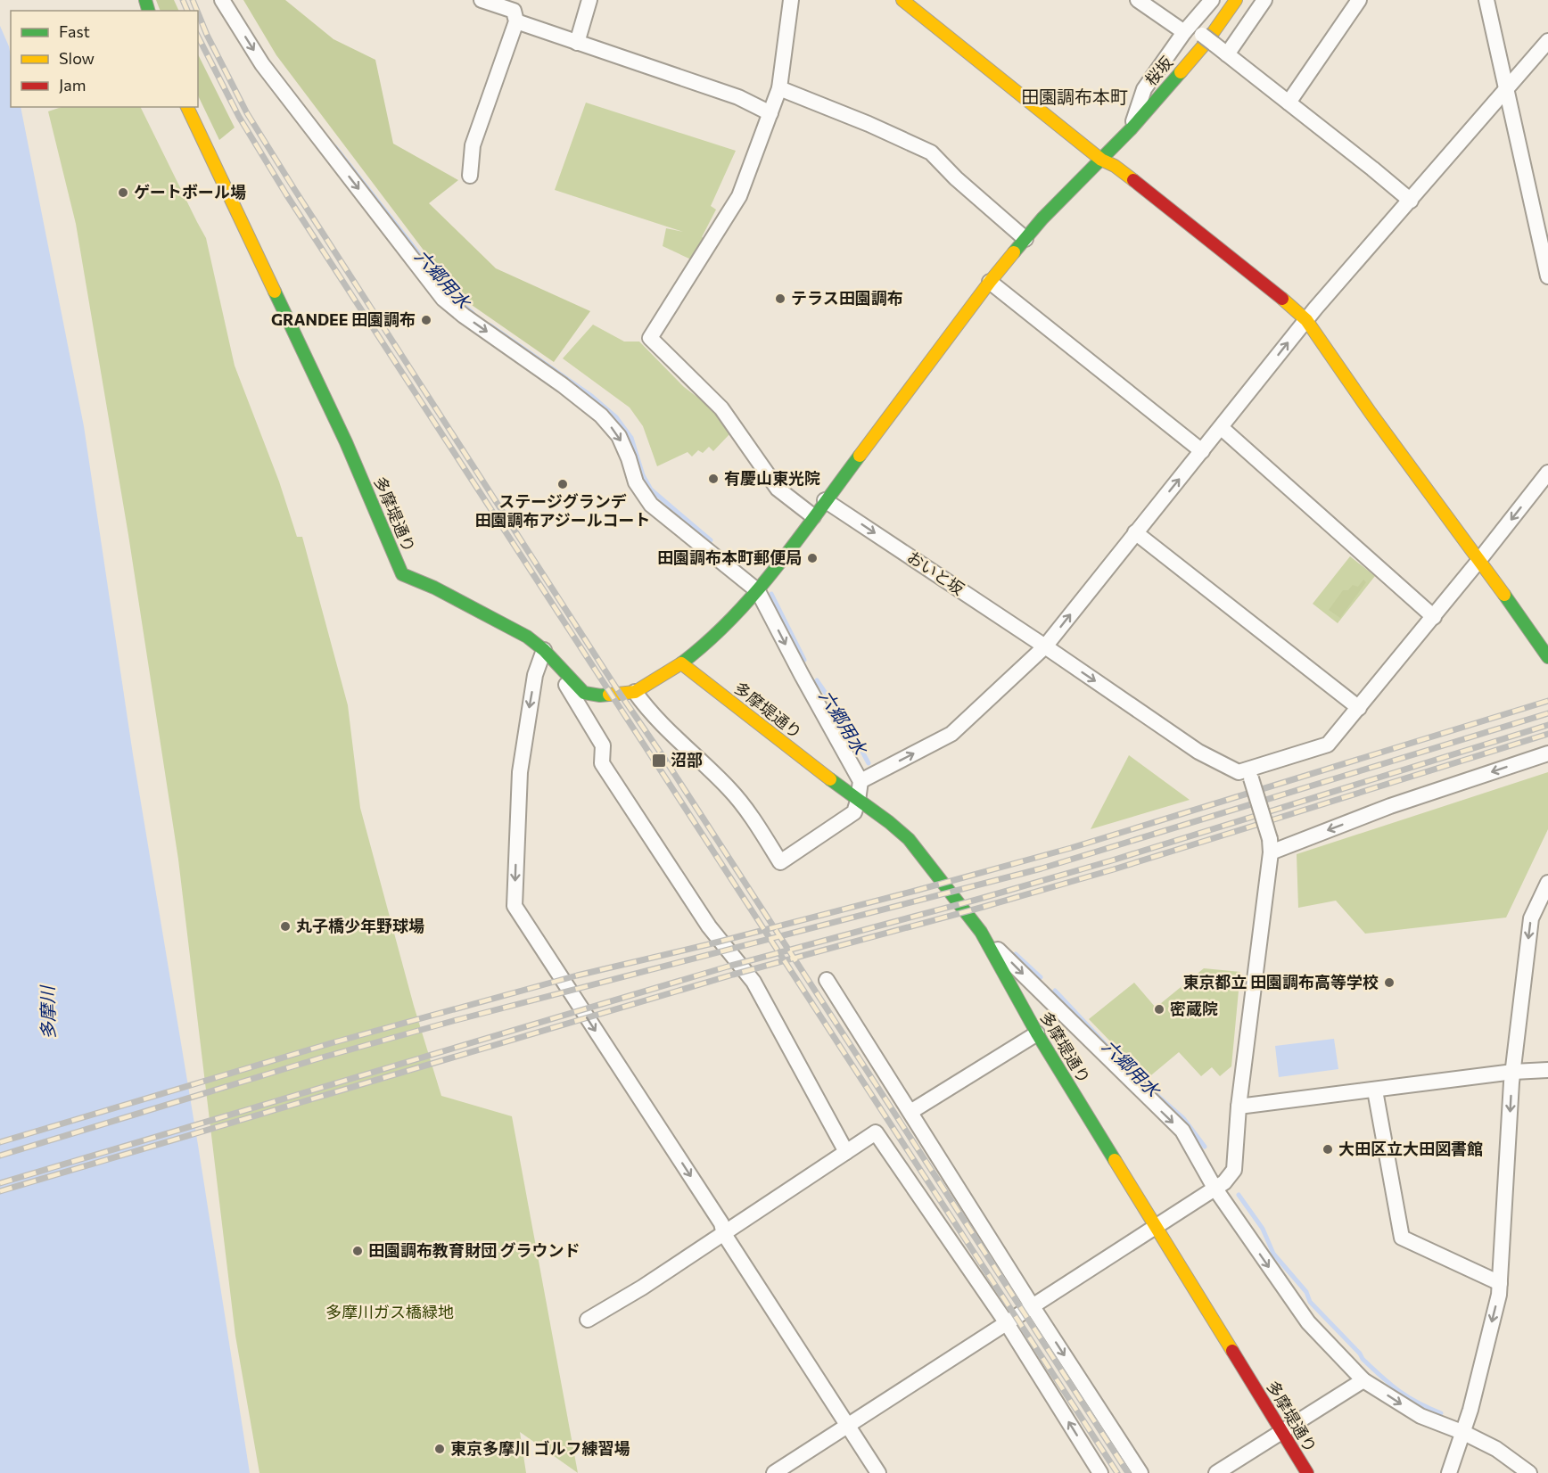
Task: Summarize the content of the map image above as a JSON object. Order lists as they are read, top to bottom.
{
  "streets": {
    "main road": ["桜坂", "多摩堤通り"],
    "street": ["おいと坂"]
  },
  "crossings": [
    ["桜坂", "多摩堤通り"],
    ["桜坂", "おいと坂"]
  ],
  "one_way": ["おいと坂"],
  "districts": ["田園調布本町"],
  "water": ["六郷用水", "多摩川"],
  "parks": ["多摩川ガス橋緑地"],
  "places": {
    "other": [
      "ゲートボール場",
      "テラス田園調布",
      "GRANDEE 田園調布",
      "有慶山東光院",
      "ステージグランデ 田園調布アジールコート",
      "田園調布本町郵便局",
      "丸子橋少年野球場",
      "東京都立 田園調布高等学校",
      "密蔵院",
      "大田区立大田図書館",
      "田園調布教育財団 グラウンド",
      "東京多摩川 ゴルフ練習場"
    ],
    "transit": ["沼部"]
  },
  "legend": ["Fast", "Slow", "Jam"]
}
